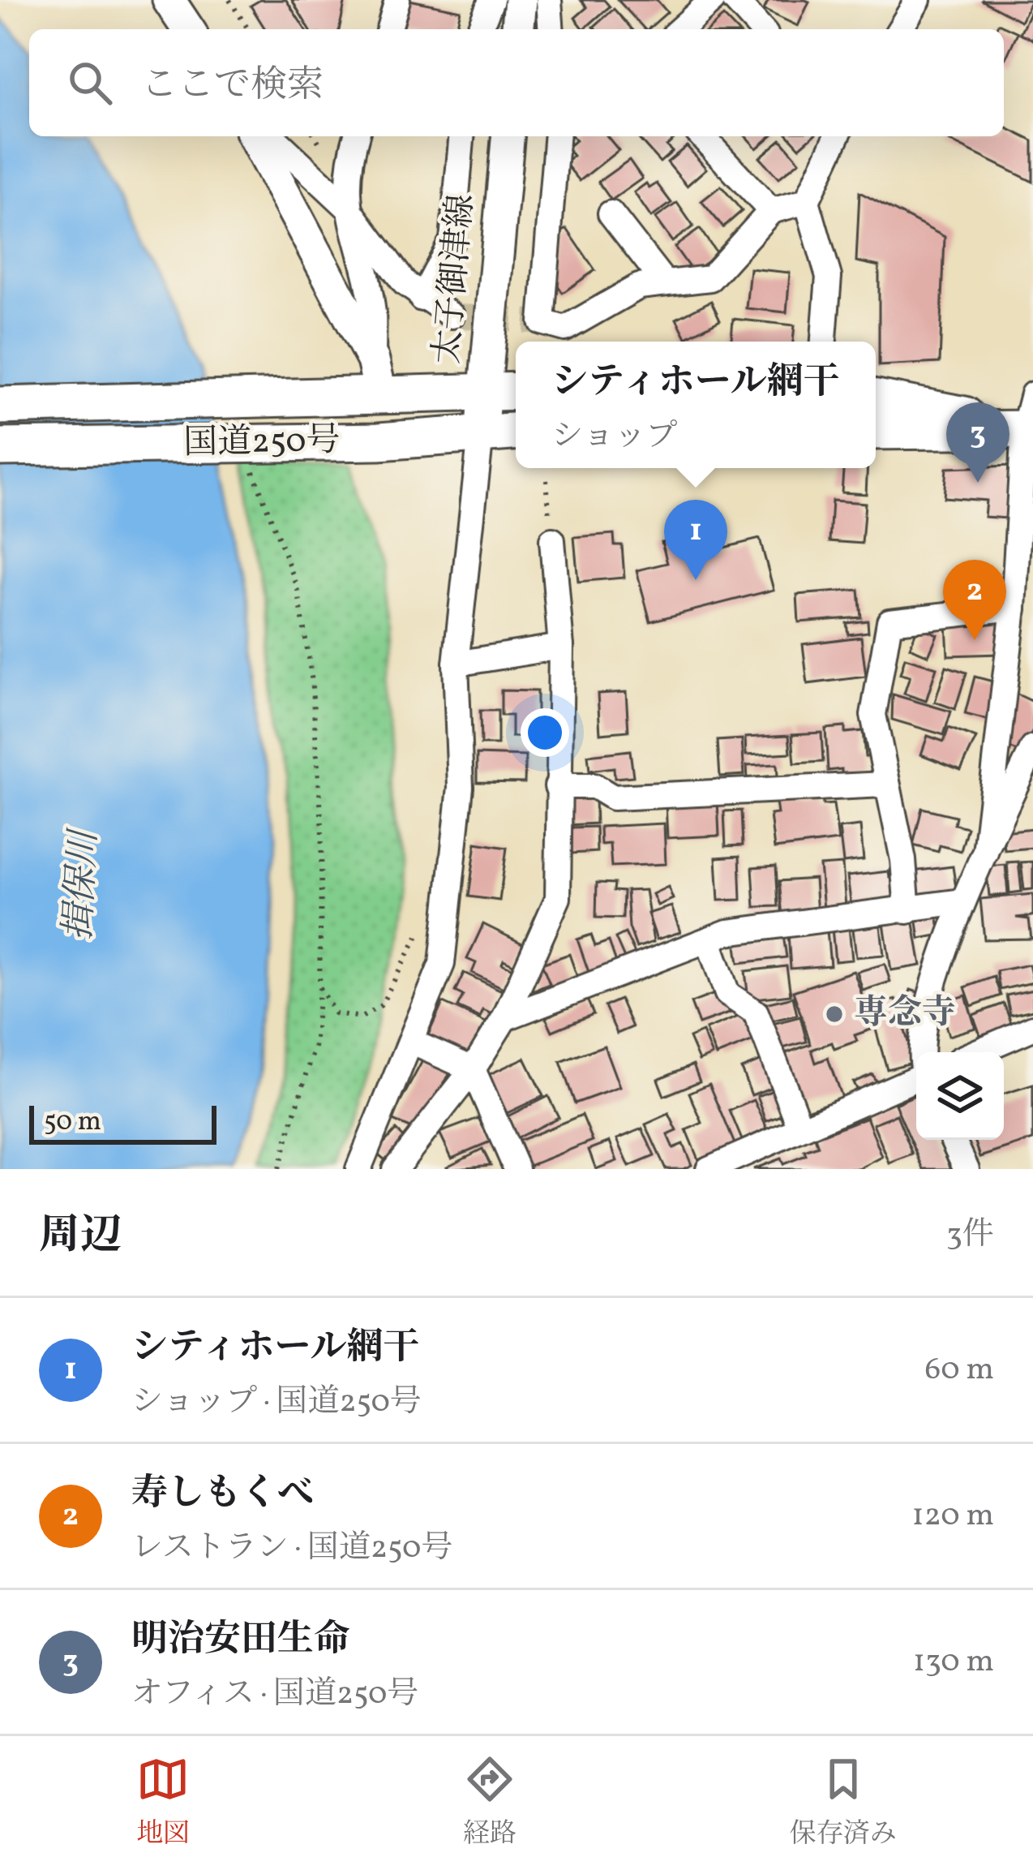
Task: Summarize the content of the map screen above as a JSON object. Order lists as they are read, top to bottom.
{
  "streets": {
    "highway": ["国道250号"],
    "main road": ["太子御津線"]
  },
  "crossings": [
    ["太子御津線", "国道250号"]
  ],
  "water": ["揖保川"],
  "places": ["専念寺"],
  "scale_bar": "50 m",
  "page": {
    "search": "ここで検索",
    "popup": ["シティホール網干", "ショップ"],
    "pins": ["3", "1", "2"],
    "scale": "50 m",
    "heading": ["周辺", "3件"],
    "list": [
      {
        "mark": "1",
        "name": "シティホール網干",
        "note": "ショップ · 国道250号",
        "value": "60 m"
      },
      {
        "mark": "2",
        "name": "寿しもくべ",
        "note": "レストラン · 国道250号",
        "value": "120 m"
      },
      {
        "mark": "3",
        "name": "明治安田生命",
        "note": "オフィス · 国道250号",
        "value": "130 m"
      }
    ],
    "nav": ["地図", "経路", "保存済み"]
  }
}
